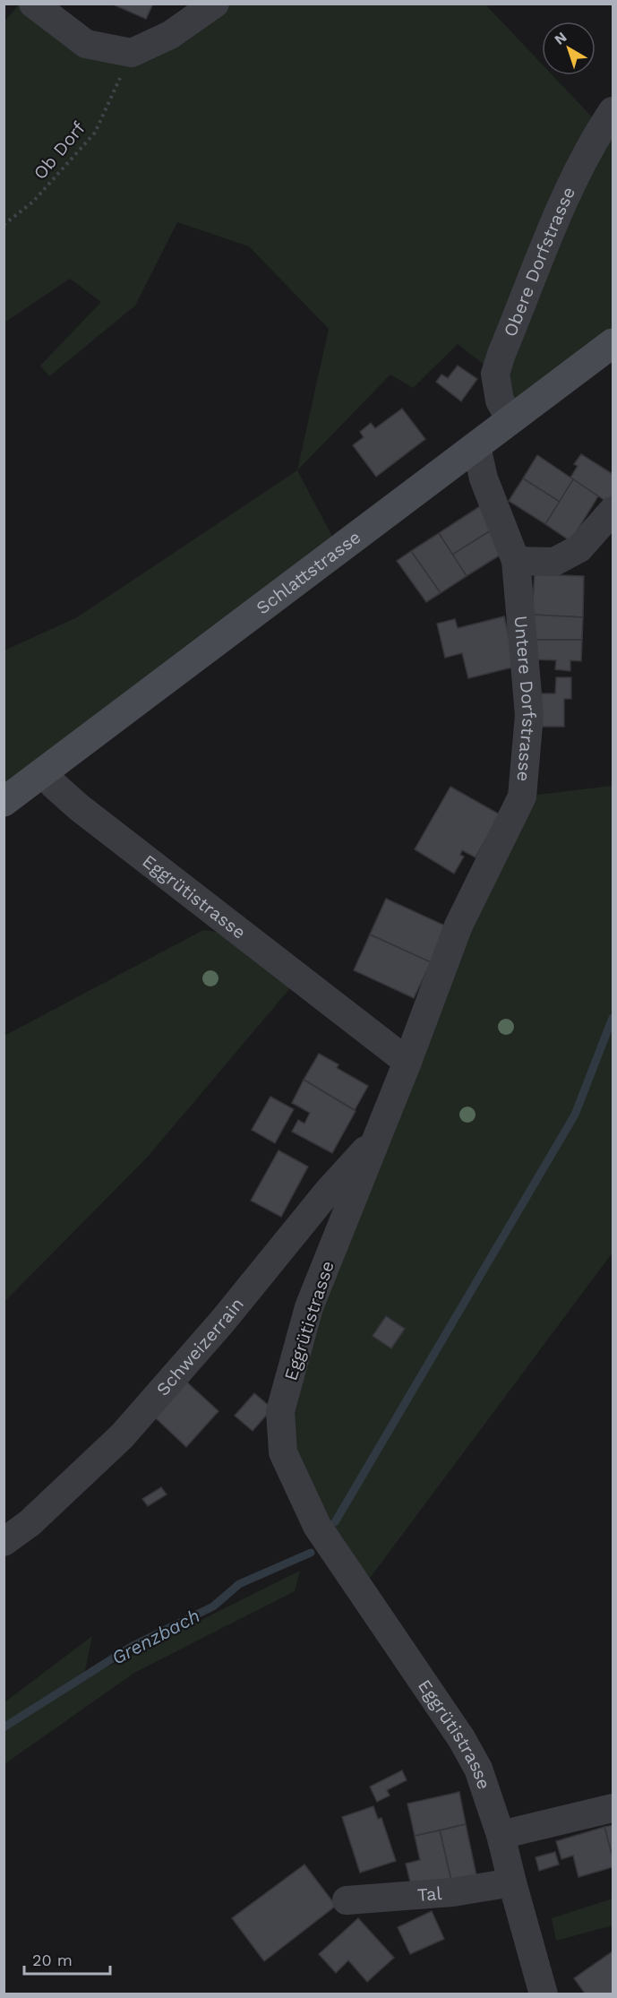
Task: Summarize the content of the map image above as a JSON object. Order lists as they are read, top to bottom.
{
  "streets": {
    "street": [
      "Obere Dorfstrasse",
      "Schlattstrasse",
      "Untere Dorfstrasse",
      "Eggrütistrasse",
      "Schweizerrain",
      "Tal"
    ],
    "path": ["Ob Dorf"]
  },
  "crossings": [
    ["Obere Dorfstrasse", "Schlattstrasse"],
    ["Schlattstrasse", "Untere Dorfstrasse"],
    ["Schlattstrasse", "Eggrütistrasse"],
    ["Untere Dorfstrasse", "Eggrütistrasse"],
    ["Eggrütistrasse", "Schweizerrain"],
    ["Eggrütistrasse", "Tal"]
  ],
  "water": ["Grenzbach"],
  "scale_bar": "20 m",
  "north": "top left"
}
